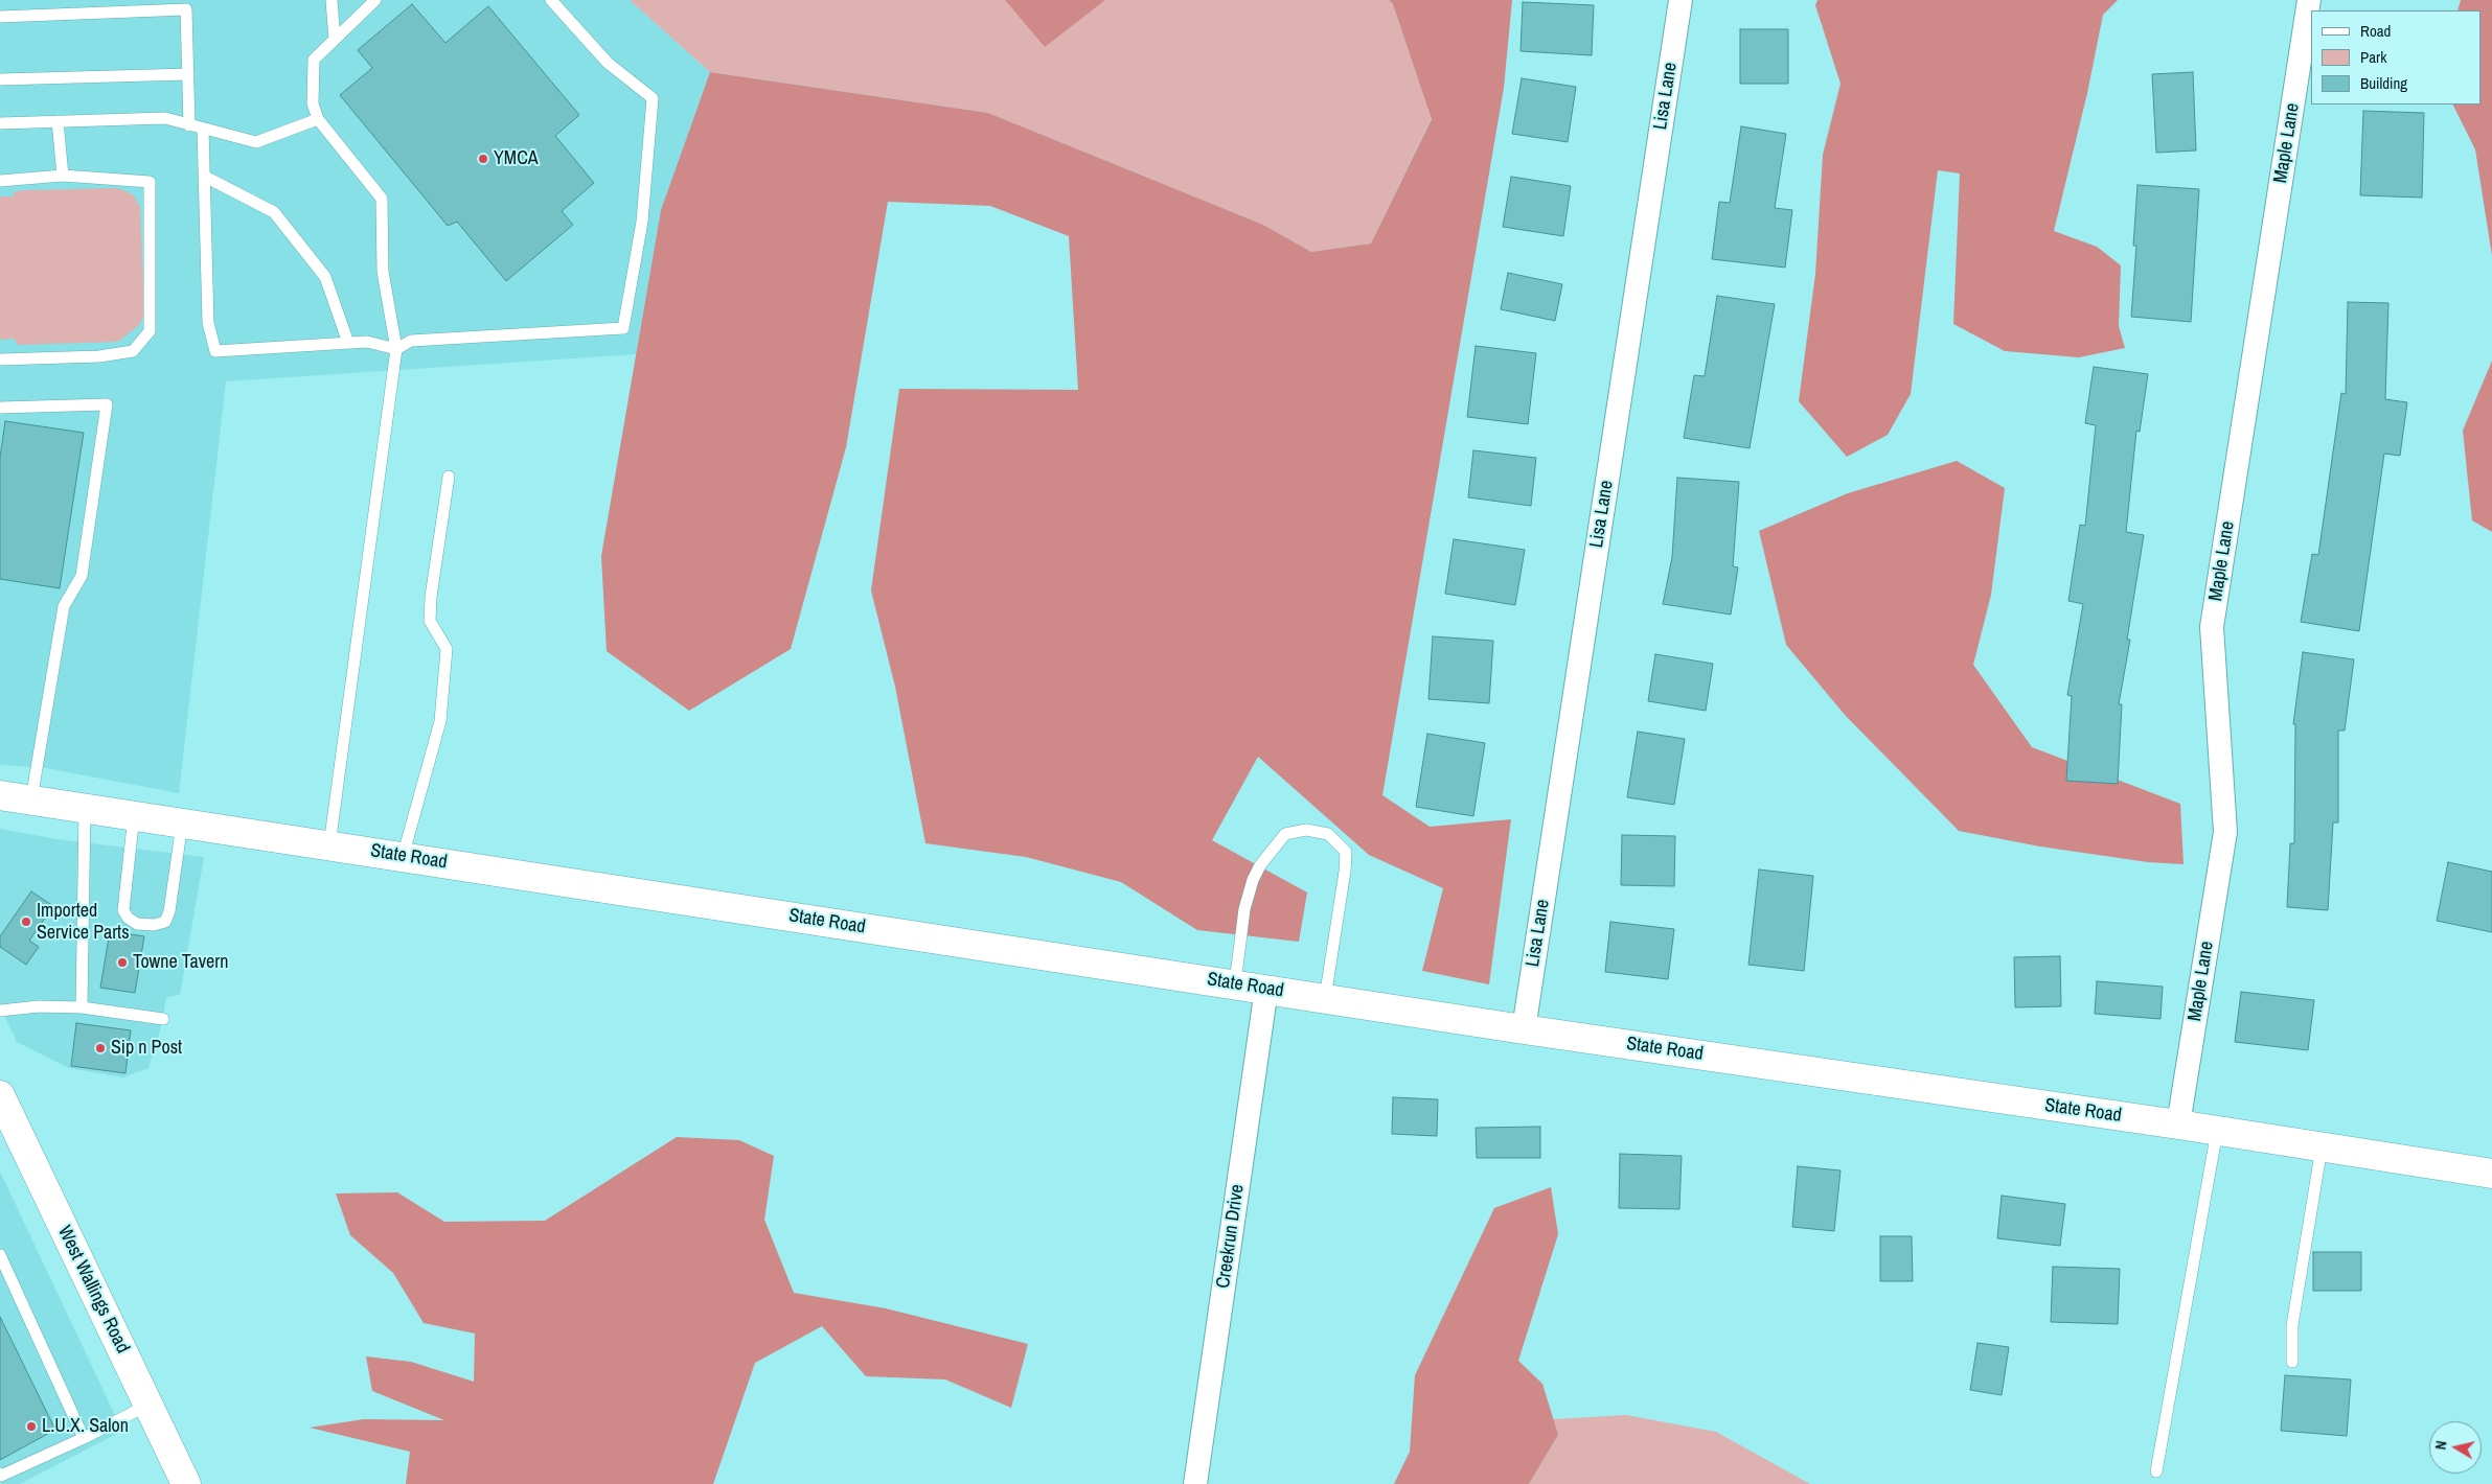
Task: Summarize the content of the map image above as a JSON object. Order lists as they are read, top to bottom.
{
  "streets": {
    "main road": ["State Road", "West Wallings Road"],
    "street": ["Lisa Lane", "Maple Lane", "Creekrun Drive"]
  },
  "crossings": [
    ["Lisa Lane", "State Road"],
    ["Maple Lane", "State Road"],
    ["State Road", "Creekrun Drive"]
  ],
  "places": [
    "YMCA",
    "Imported Service Parts",
    "Towne Tavern",
    "Sip n Post",
    "L.U.X. Salon"
  ],
  "legend": ["Road", "Park", "Building"],
  "north": "left"
}
